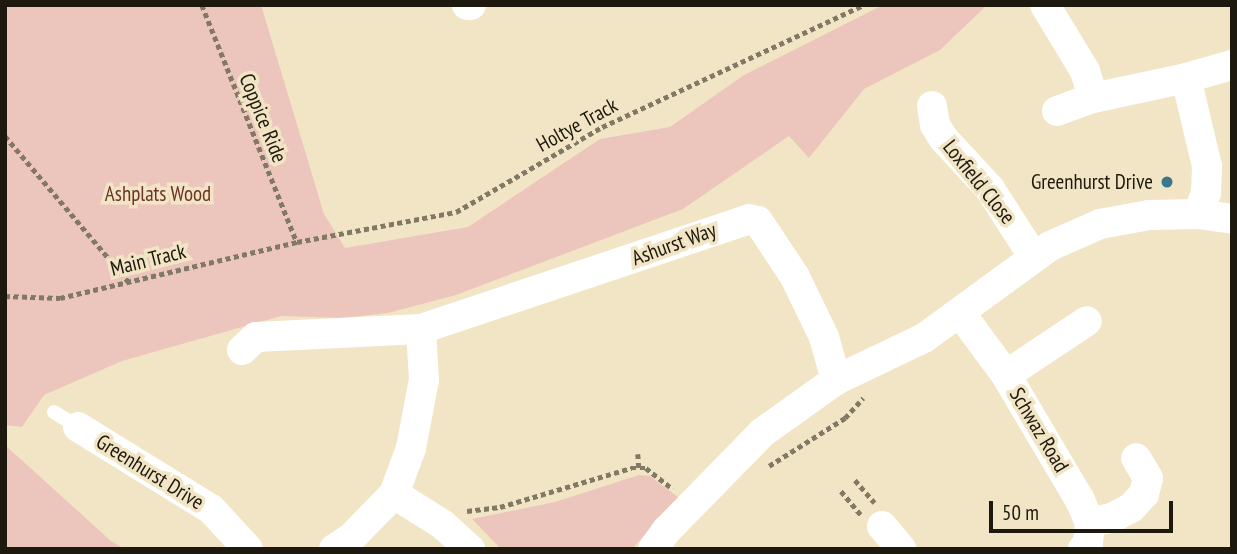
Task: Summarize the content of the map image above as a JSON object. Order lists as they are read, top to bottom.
{
  "streets": {
    "street": [
      "Loxfield Close",
      "Ashurst Way",
      "Schwaz Road",
      "Greenhurst Drive"
    ],
    "path": ["Coppice Ride", "Holtye Track", "Main Track"]
  },
  "crossings": [
    ["Coppice Ride", "Holtye Track"],
    ["Coppice Ride", "Main Track"],
    ["Holtye Track", "Main Track"]
  ],
  "parks": ["Ashplats Wood"],
  "places": ["Greenhurst Drive"],
  "scale_bar": "50 m"
}
